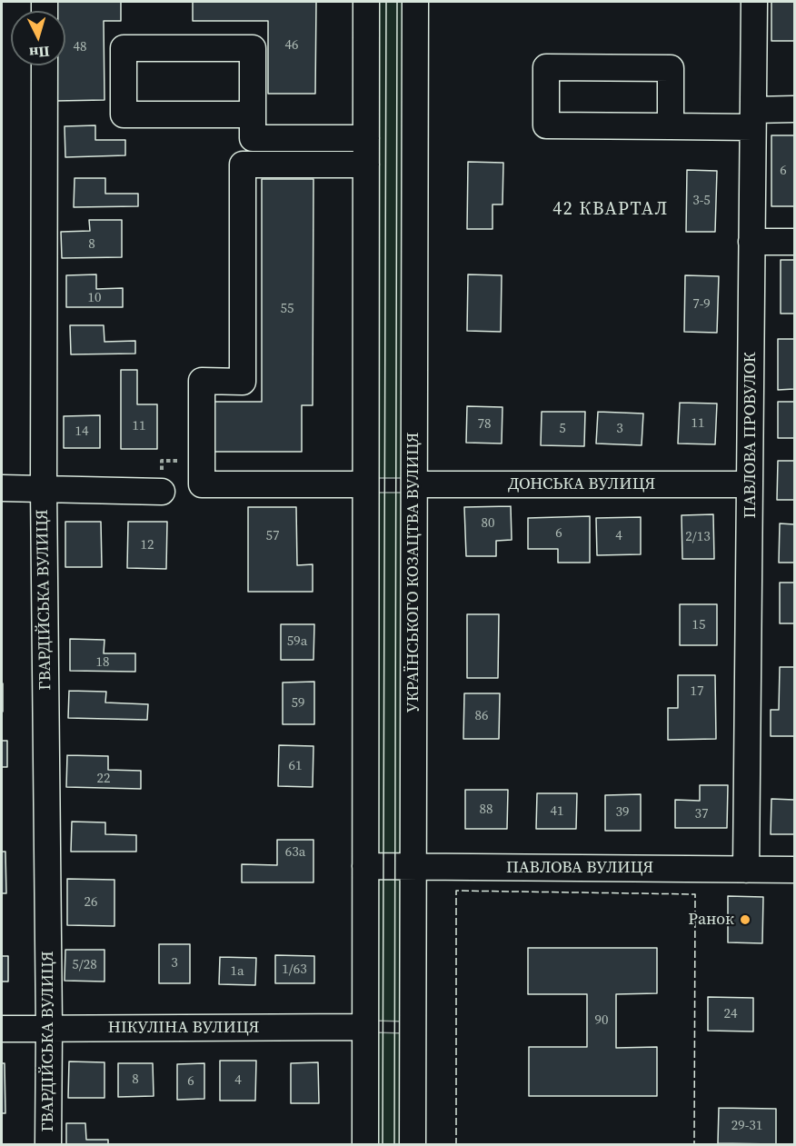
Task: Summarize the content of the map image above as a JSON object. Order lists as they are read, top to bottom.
{
  "streets": {
    "street": [
      "ПАВЛОВА ПРОВУЛОК",
      "ДОНСЬКА ВУЛИЦЯ",
      "УКРАЇНСЬКОГО КОЗАЦТВА ВУЛИЦЯ",
      "ГВАРДІЙСЬКА ВУЛИЦЯ",
      "ПАВЛОВА ВУЛИЦЯ",
      "НІКУЛІНА ВУЛИЦЯ"
    ]
  },
  "crossings": [
    ["ПАВЛОВА ПРОВУЛОК", "ДОНСЬКА ВУЛИЦЯ"],
    ["ПАВЛОВА ПРОВУЛОК", "ПАВЛОВА ВУЛИЦЯ"],
    ["ДОНСЬКА ВУЛИЦЯ", "УКРАЇНСЬКОГО КОЗАЦТВА ВУЛИЦЯ"],
    ["УКРАЇНСЬКОГО КОЗАЦТВА ВУЛИЦЯ", "ПАВЛОВА ВУЛИЦЯ"],
    ["ГВАРДІЙСЬКА ВУЛИЦЯ", "НІКУЛІНА ВУЛИЦЯ"]
  ],
  "districts": ["42 КВАРТАЛ"],
  "places": ["Ранок"],
  "house_numbers": [
    "46",
    "48",
    "6",
    "3-5",
    "8",
    "10",
    "7-9",
    "55",
    "11",
    "78",
    "11",
    "5",
    "3",
    "14",
    "80",
    "6",
    "57",
    "4",
    "2/13",
    "12",
    "15",
    "59а",
    "18",
    "17",
    "59",
    "86",
    "61",
    "22",
    "88",
    "41",
    "39",
    "37",
    "63а",
    "26",
    "3",
    "5/28",
    "1/63",
    "1а",
    "24",
    "90",
    "8",
    "4",
    "6",
    "29-31"
  ],
  "north": "bottom"
}
